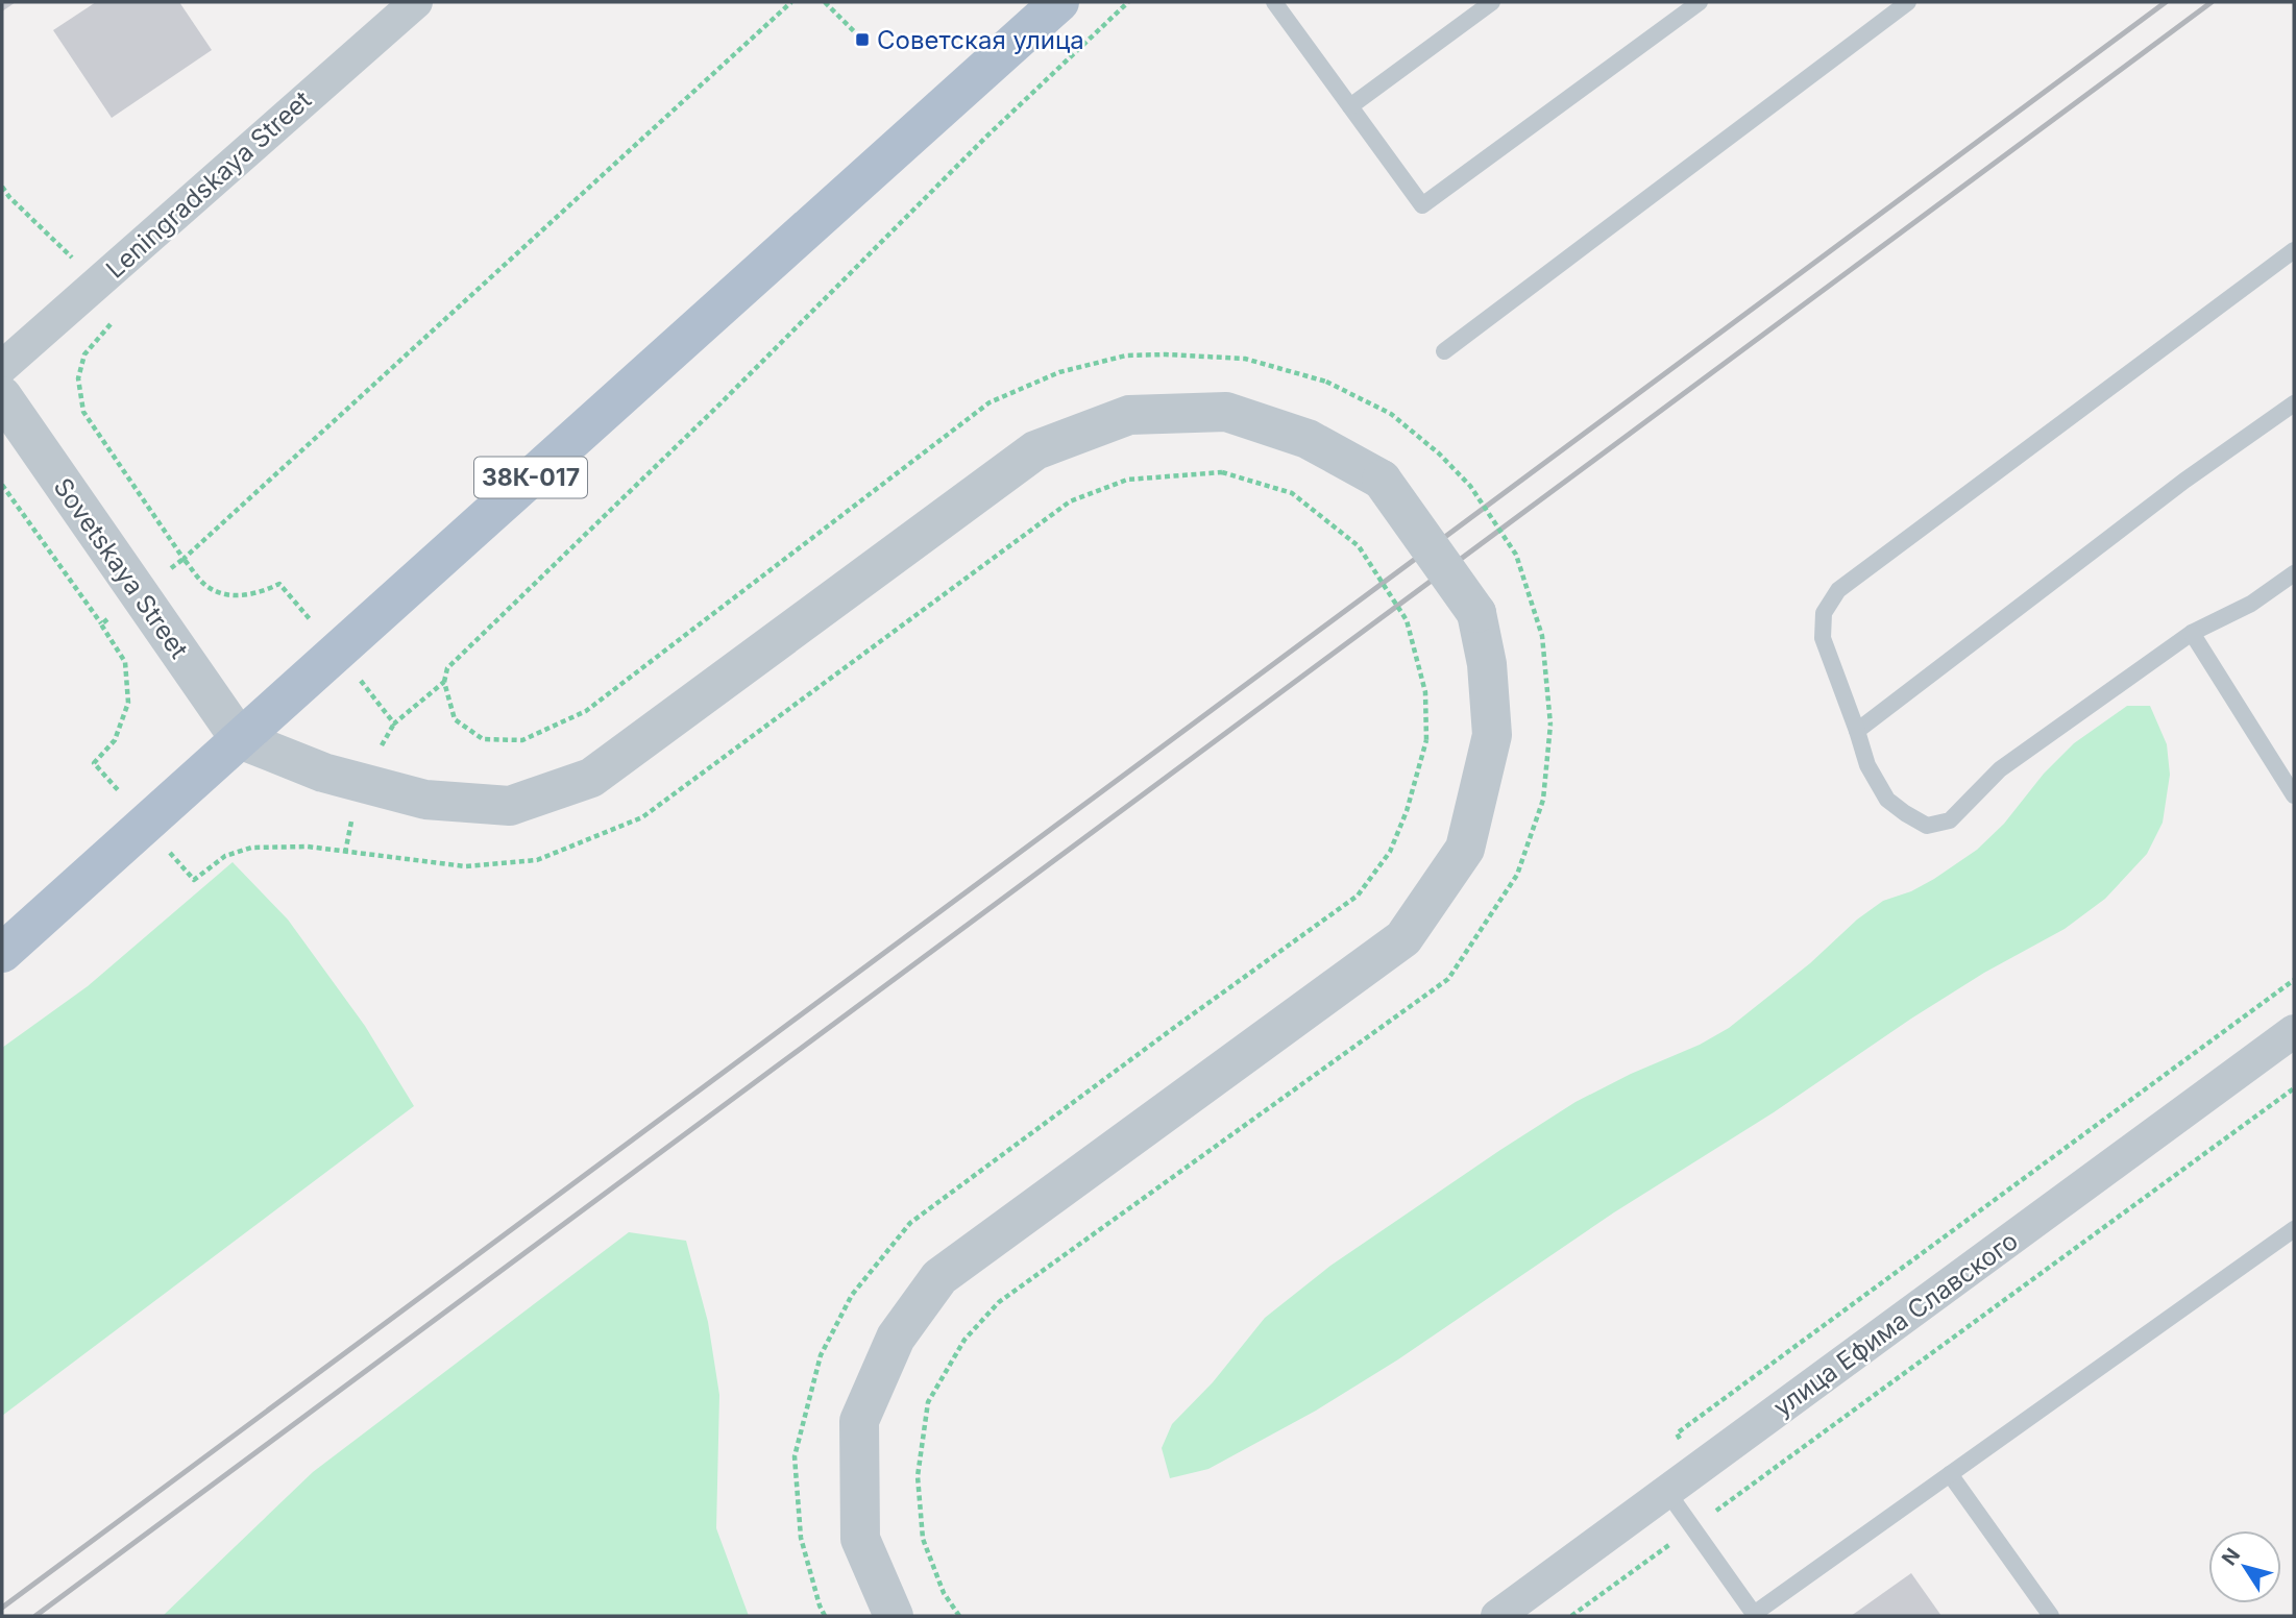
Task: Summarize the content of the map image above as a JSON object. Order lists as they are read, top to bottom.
{
  "streets": {
    "main road": ["38К-017"],
    "street": ["Leningradskaya Street", "Sovetskaya Street", "улица Ефима Славского"]
  },
  "crossings": [
    ["38К-017", "Sovetskaya Street"]
  ],
  "places": {
    "transit": ["Советская улица"]
  },
  "north": "top left"
}
